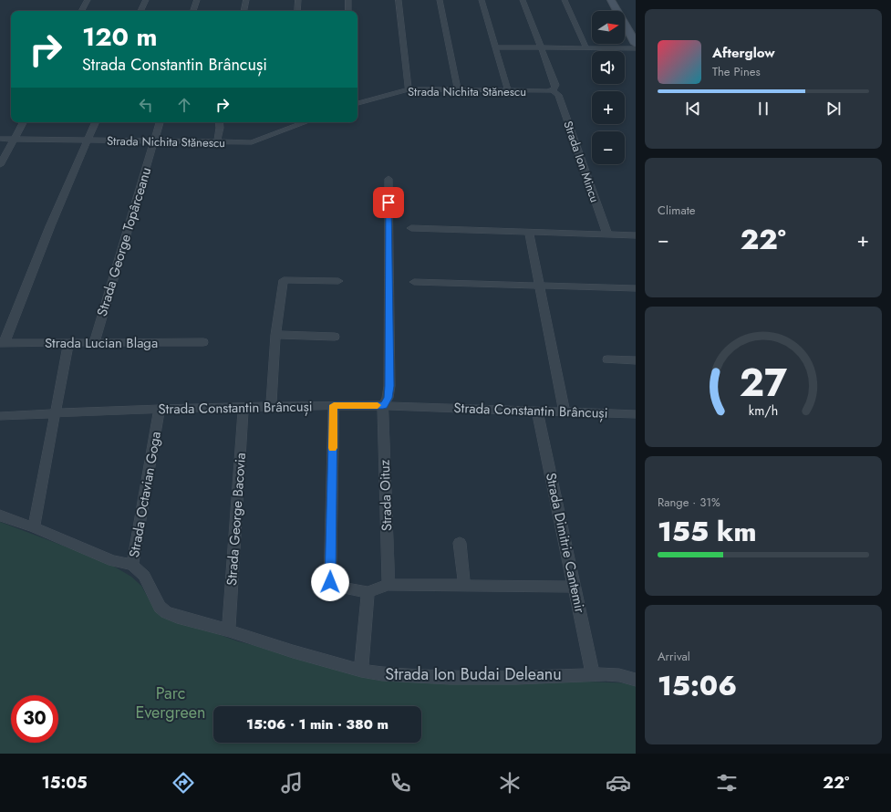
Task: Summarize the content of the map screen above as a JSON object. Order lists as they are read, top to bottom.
{
  "streets": {
    "street": [
      "Strada Nichita Stănescu",
      "Strada Ion Mincu",
      "Strada George Topârceanu",
      "Strada Lucian Blaga",
      "Strada Constantin Brâncuși",
      "Strada Octavian Goga",
      "Strada Oituz",
      "Strada George Bacovia",
      "Strada Dimitrie Cantemir",
      "Strada Ion Budai Deleanu"
    ]
  },
  "crossings": [
    ["Strada Nichita Stănescu", "Strada Ion Mincu"],
    ["Strada Nichita Stănescu", "Strada George Topârceanu"],
    ["Strada George Topârceanu", "Strada Lucian Blaga"],
    ["Strada Constantin Brâncuși", "Strada Octavian Goga"],
    ["Strada Constantin Brâncuși", "Strada Oituz"],
    ["Strada Constantin Brâncuși", "Strada George Bacovia"],
    ["Strada Constantin Brâncuși", "Strada Dimitrie Cantemir"],
    ["Strada Octavian Goga", "Strada George Bacovia"],
    ["Strada Octavian Goga", "Strada Ion Budai Deleanu"],
    ["Strada George Bacovia", "Strada Ion Budai Deleanu"],
    ["Strada Dimitrie Cantemir", "Strada Ion Budai Deleanu"]
  ],
  "parks": ["Parc Evergreen"],
  "north": "right",
  "page": {
    "map_buttons": ["+", "−"],
    "turn": ["120 m", "Strada Constantin Brâncuși"],
    "song": ["Afterglow", "The Pines"],
    "tile": [
      "Climate",
      ["Range · 31%", "155 km"],
      ["Arrival", "15:06"]
    ],
    "heat": ["−", "22°", "+"],
    "limit": "30",
    "trip": "15:06 · 1 min · 380 m",
    "tabs": ["15:05", "22°"],
    "gauge": ["27", "km/h"]
  }
}
